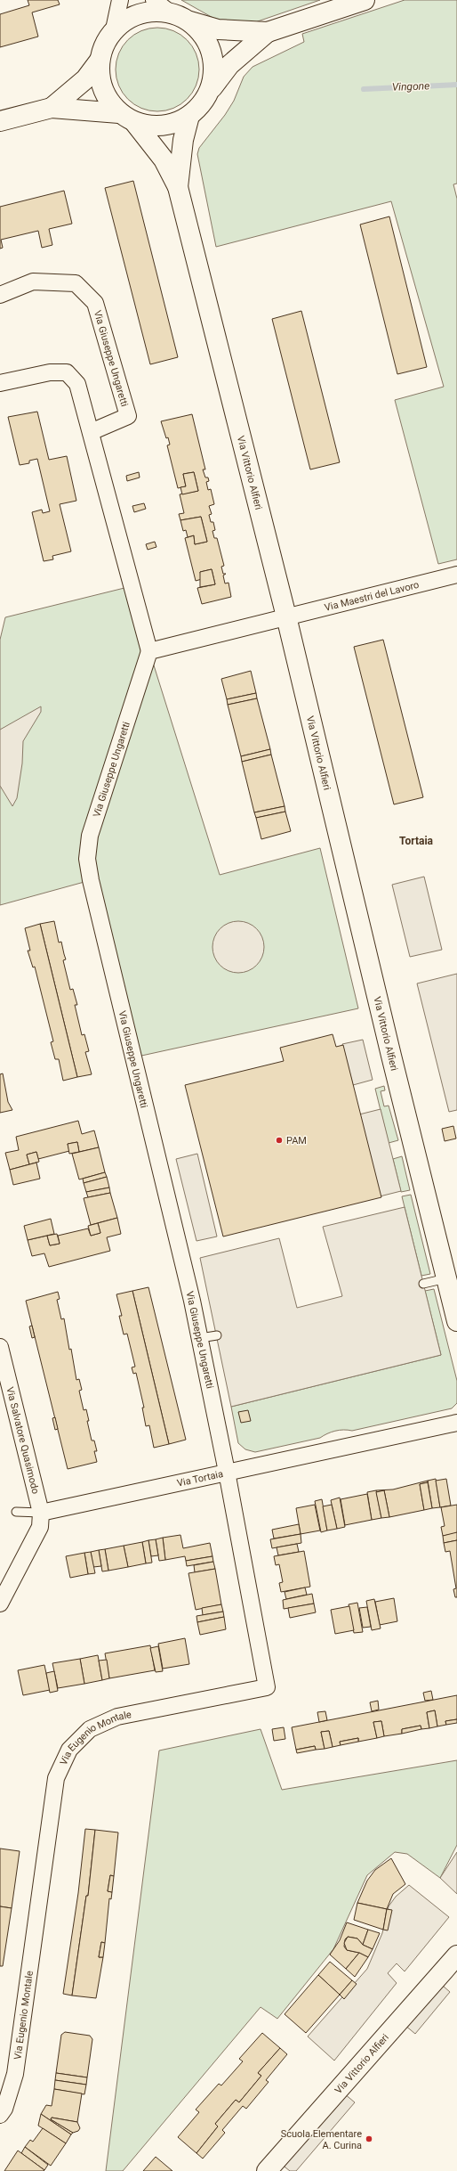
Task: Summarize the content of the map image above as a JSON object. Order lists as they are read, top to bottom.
{
  "streets": {
    "street": [
      "Via Giuseppe Ungaretti",
      "Via Vittorio Alfieri",
      "Via Maestri del Lavoro",
      "Via Salvatore Quasimodo",
      "Via Tortaia",
      "Via Eugenio Montale"
    ]
  },
  "crossings": [
    ["Via Giuseppe Ungaretti", "Via Tortaia"],
    ["Via Giuseppe Ungaretti", "Via Eugenio Montale"],
    ["Via Vittorio Alfieri", "Via Maestri del Lavoro"],
    ["Via Salvatore Quasimodo", "Via Tortaia"],
    ["Via Tortaia", "Via Eugenio Montale"]
  ],
  "districts": ["Tortaia"],
  "water": ["Vingone"],
  "places": ["PAM", "Scuola Elementare A. Curina"]
}
